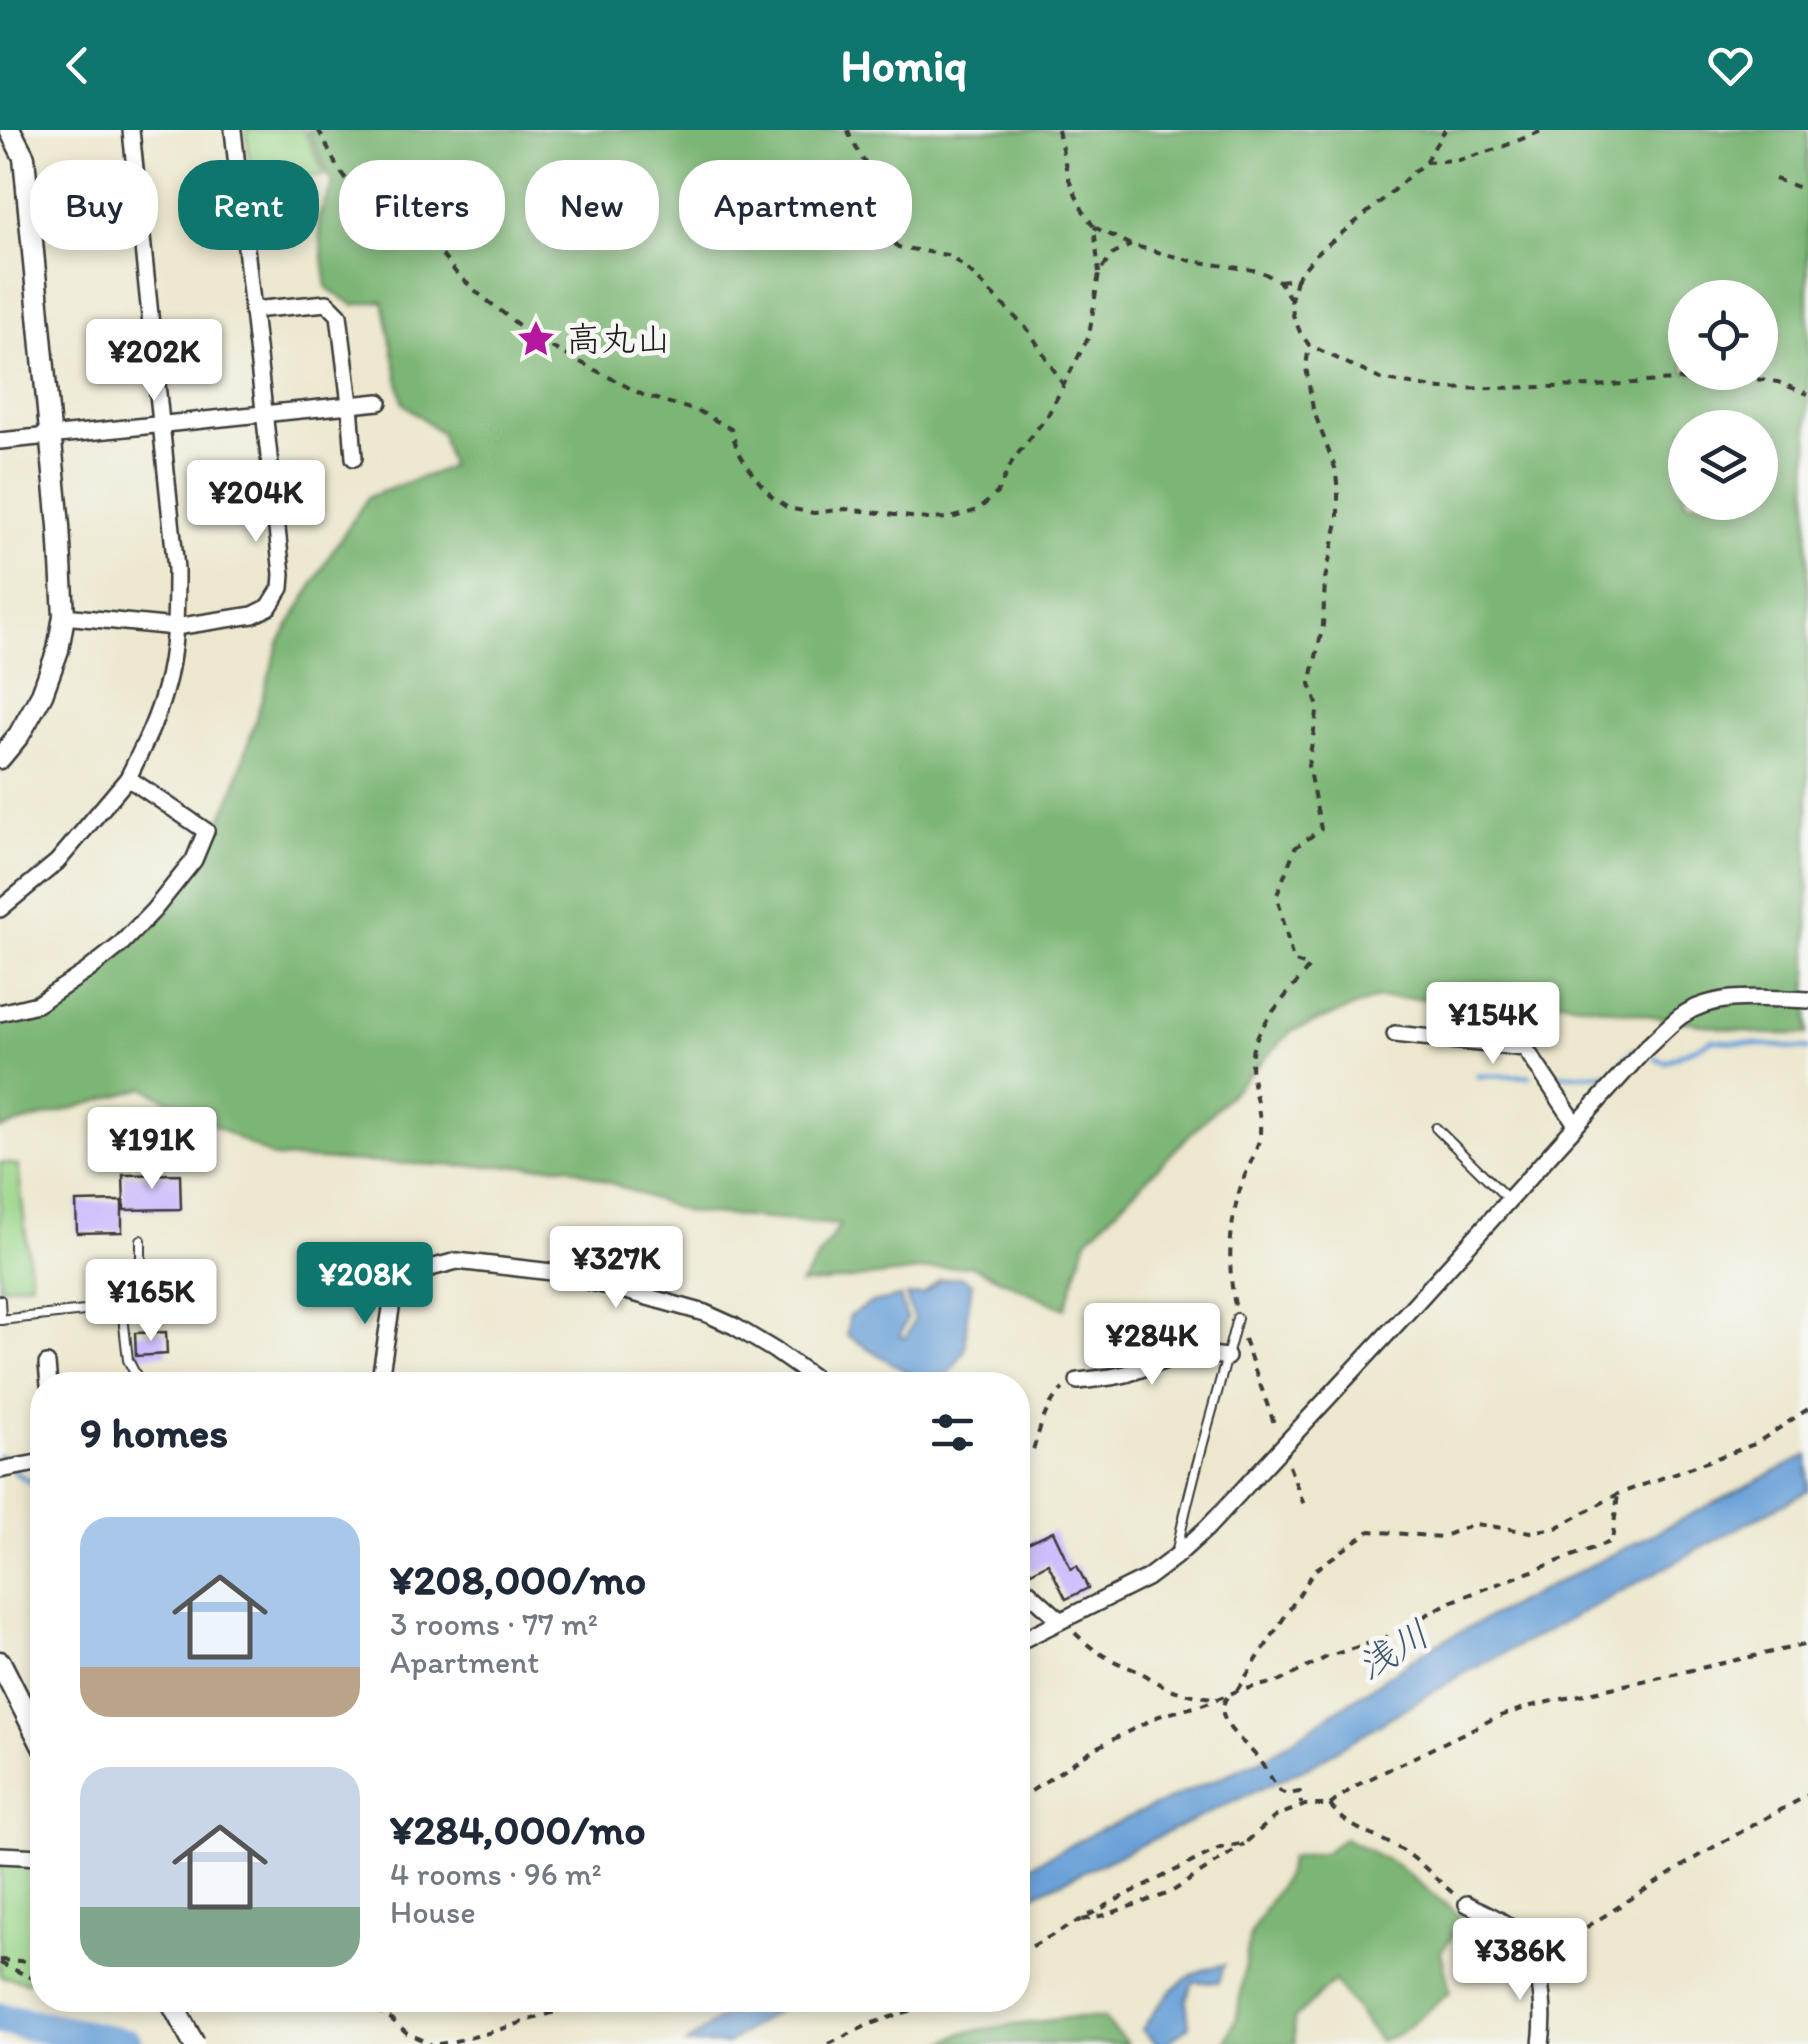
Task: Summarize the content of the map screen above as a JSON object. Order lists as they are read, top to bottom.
{
  "water": ["浅川"],
  "places": {
    "place": ["高丸山"]
  },
  "page": {
    "header": "Homiq",
    "chip": [
      "Buy",
      "Rent",
      "Filters",
      "New",
      "Apartment"
    ],
    "price": [
      "¥202K",
      "¥204K",
      "¥154K",
      "¥191K",
      "¥327K",
      "¥208K",
      "¥165K",
      "¥284K",
      "¥386K"
    ],
    "heading": "9 homes",
    "list": [
      {
        "name": "¥208,000/mo",
        "note": "3 rooms · 77 m² · Apartment"
      },
      {
        "name": "¥284,000/mo",
        "note": "4 rooms · 96 m² · House"
      }
    ]
  }
}
